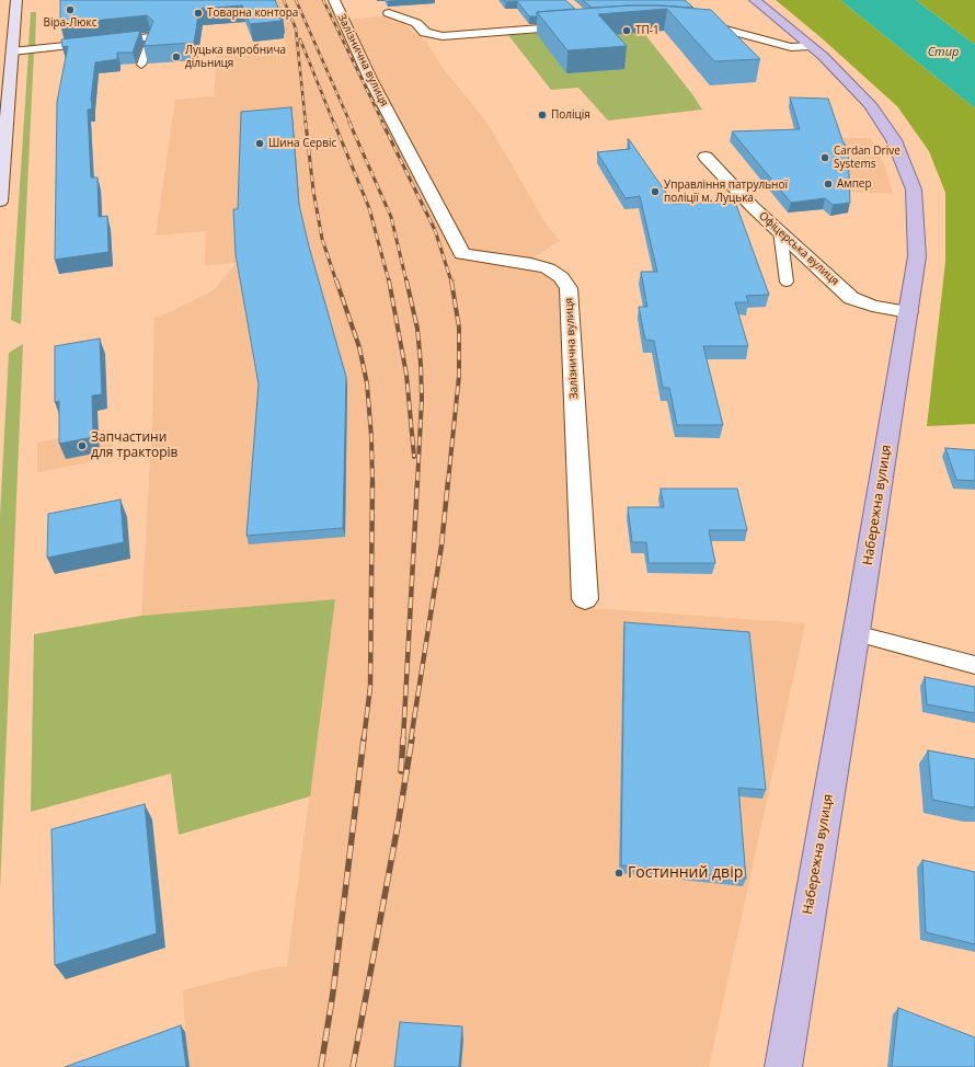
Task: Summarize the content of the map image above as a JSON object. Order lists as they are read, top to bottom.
{
  "streets": {
    "main road": ["Набережна вулиця"],
    "street": ["Залізнична вулиця", "Офіцерська вулиця"]
  },
  "crossings": [
    ["Офіцерська вулиця", "Набережна вулиця"]
  ],
  "water": ["Стир"],
  "places": [
    "Віра-Люкс",
    "Товарна контора",
    "ТП-1",
    "Луцька виробнича дільниця",
    "Поліція",
    "Шина Сервіс",
    "Cardan Drive Systems",
    "Ампер",
    "Управління патрульної поліції м. Луцька",
    "Запчастини для тракторів",
    "Гостинний двір"
  ]
}
